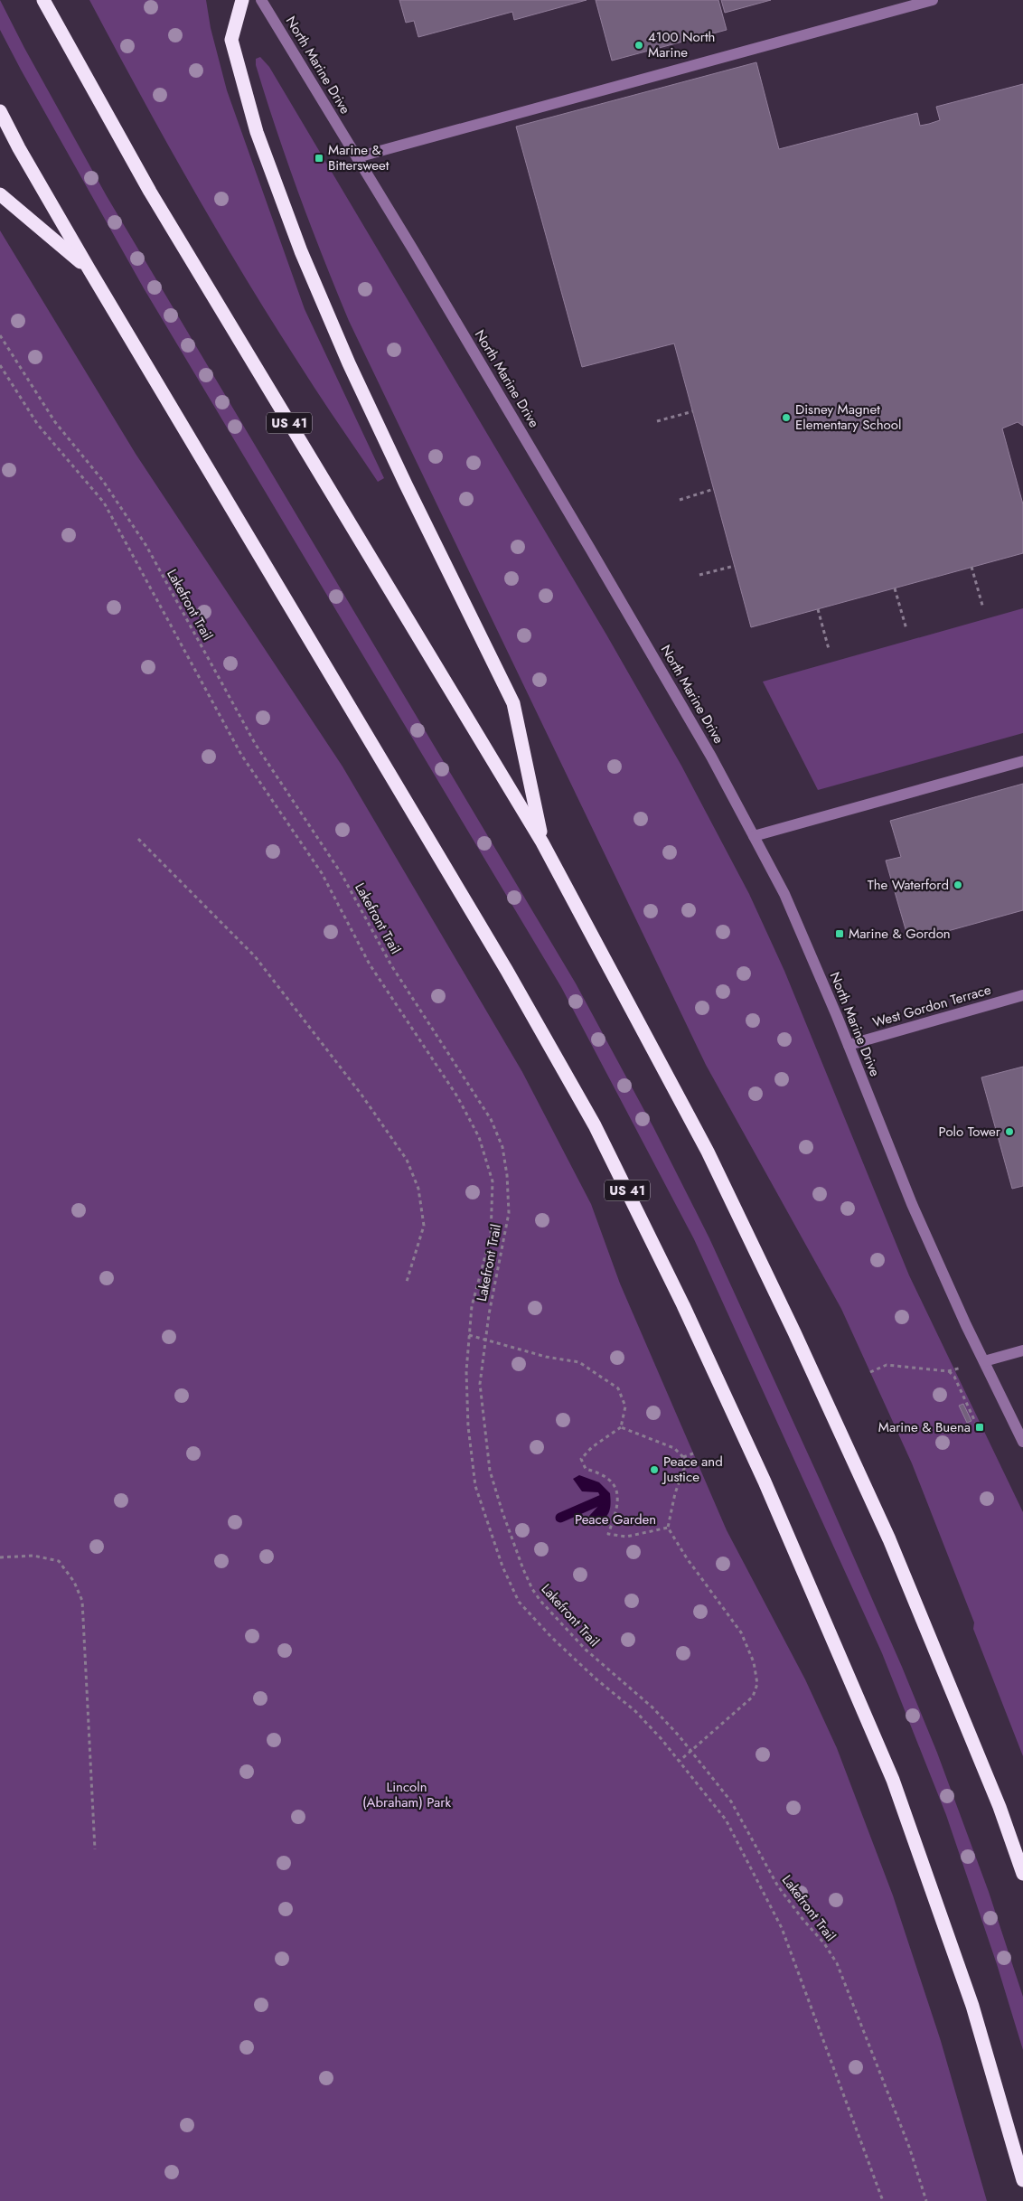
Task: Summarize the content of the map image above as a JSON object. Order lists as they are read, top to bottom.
{
  "streets": {
    "highway": ["US 41"],
    "street": ["North Marine Drive", "West Gordon Terrace"],
    "path": ["Lakefront Trail"]
  },
  "crossings": [
    ["North Marine Drive", "West Gordon Terrace"]
  ],
  "parks": ["Peace Garden", "Lincoln (Abraham) Park"],
  "places": {
    "other": [
      "4100 North Marine",
      "Disney Magnet Elementary School",
      "The Waterford",
      "Polo Tower",
      "Peace and Justice"
    ],
    "transit": ["Marine & Bittersweet", "Marine & Gordon", "Marine & Buena"]
  }
}
